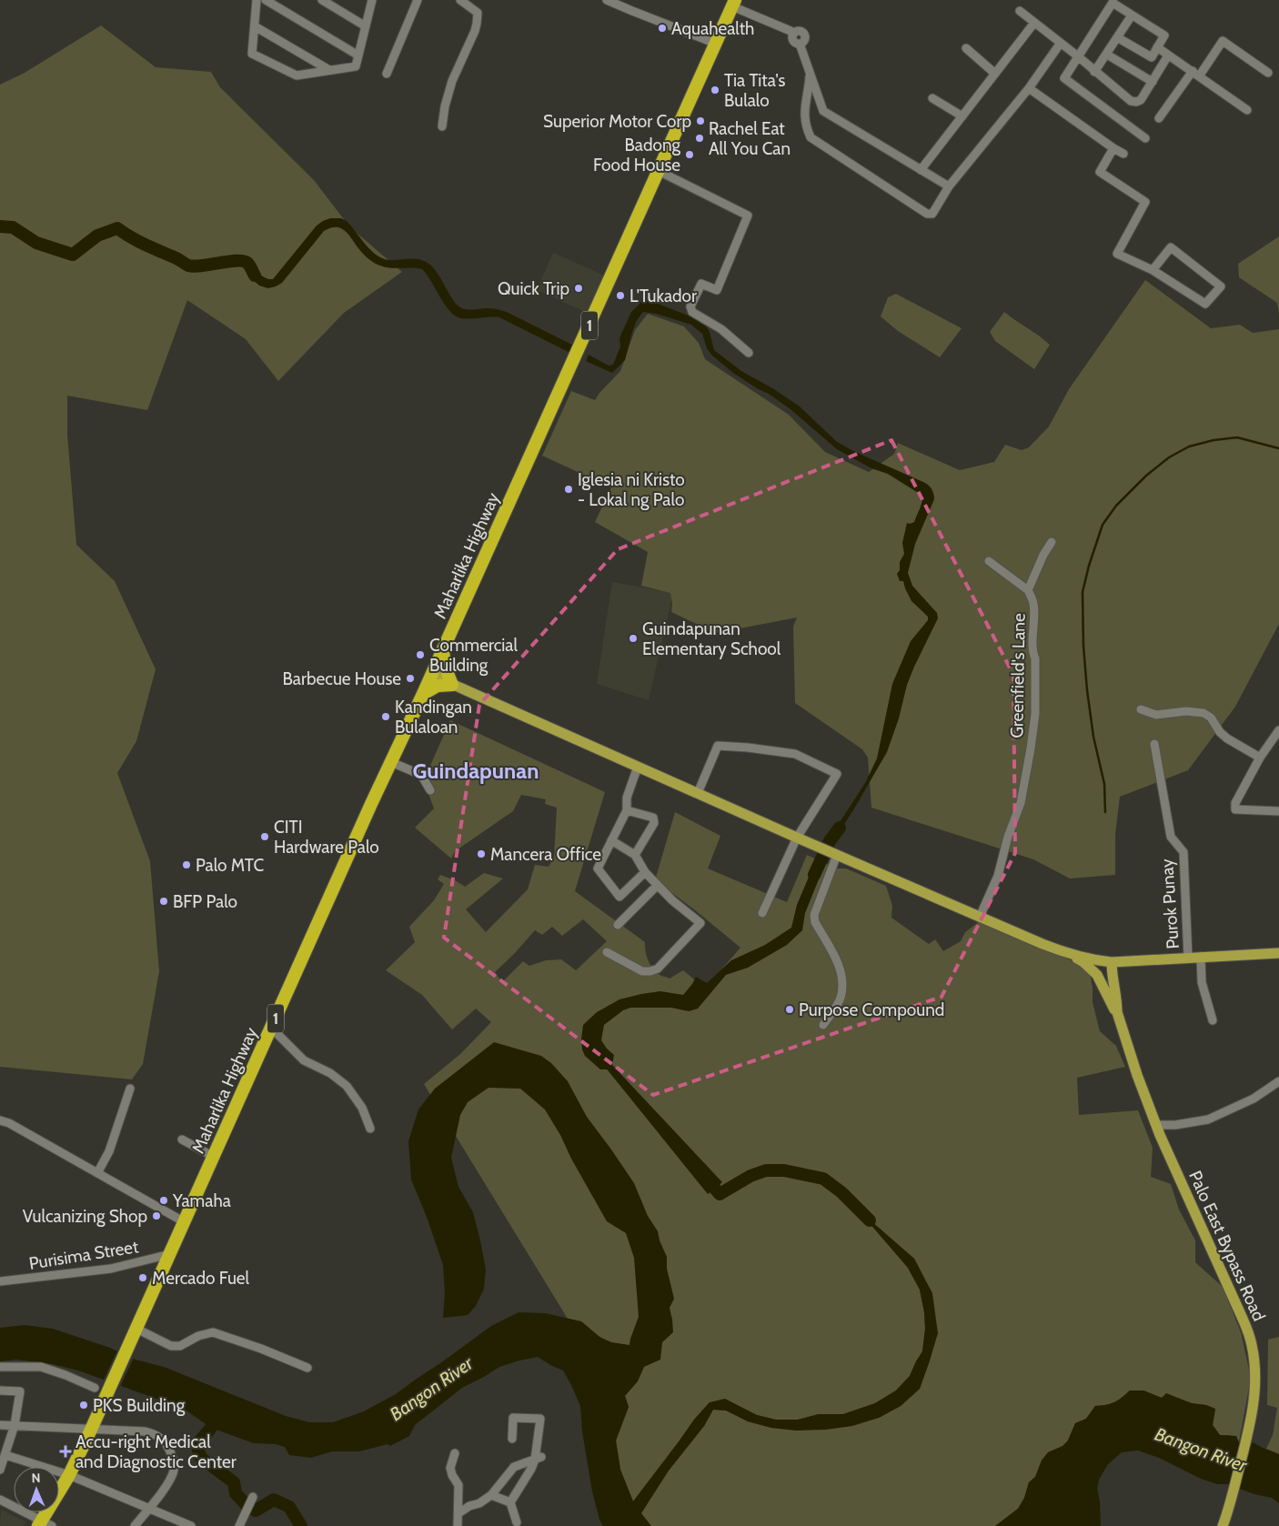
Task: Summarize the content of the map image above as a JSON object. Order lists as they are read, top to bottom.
{
  "streets": {
    "highway": ["1", "Maharlika Highway"],
    "main road": ["Palo East Bypass Road"],
    "street": ["Greenfield's Lane", "Purok Punay", "Purisima Street"]
  },
  "crossings": [
    ["1", "Maharlika Highway"],
    ["Maharlika Highway", "Purisima Street"]
  ],
  "districts": ["Guindapunan"],
  "water": ["Bangon River"],
  "places": {
    "other": [
      "Aquahealth",
      "Tia Tita's Bulalo",
      "Superior Motor Corp",
      "Rachel Eat All You Can",
      "Badong Food House",
      "Quick Trip",
      "L'Tukador",
      "Iglesia ni Kristo - Lokal ng Palo",
      "Guindapunan Elementary School",
      "Commercial Building",
      "Barbecue House",
      "Kandingan Bulaloan",
      "CITI Hardware Palo",
      "Mancera Office",
      "Palo MTC",
      "BFP Palo",
      "Purpose Compound",
      "Yamaha",
      "Vulcanizing Shop",
      "Mercado Fuel",
      "PKS Building"
    ],
    "health": ["Accu-right Medical and Diagnostic Center"]
  },
  "north": "top"
}
